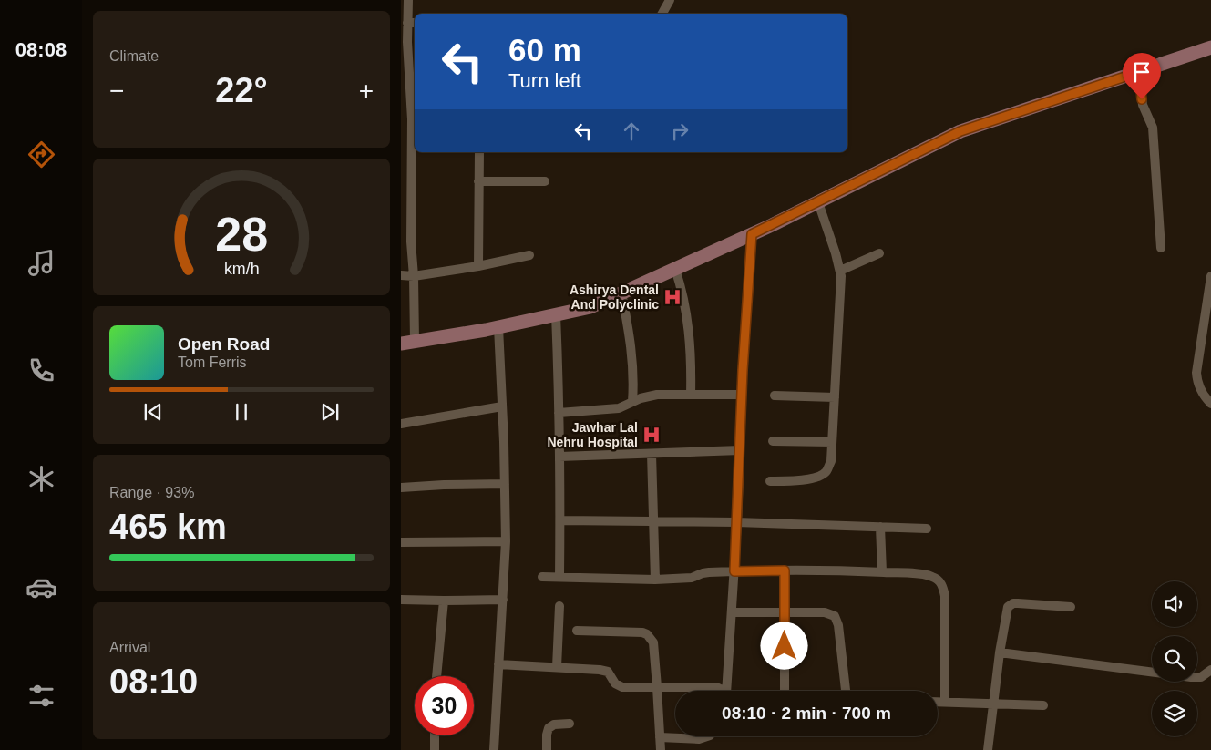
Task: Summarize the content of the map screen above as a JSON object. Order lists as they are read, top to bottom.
{
  "places": {
    "hospital": ["Ashirya Dental And Polyclinic", "Jawhar Lal Nehru Hospital"]
  },
  "page": {
    "tabs": "08:08",
    "tile": [
      "Climate",
      ["Range · 93%", "465 km"],
      ["Arrival", "08:10"]
    ],
    "turn": ["60 m", "Turn left"],
    "heat": ["−", "22°", "+"],
    "song": ["Open Road", "Tom Ferris"],
    "limit": "30",
    "trip": "08:10 · 2 min · 700 m",
    "gauge": ["28", "km/h"]
  }
}
